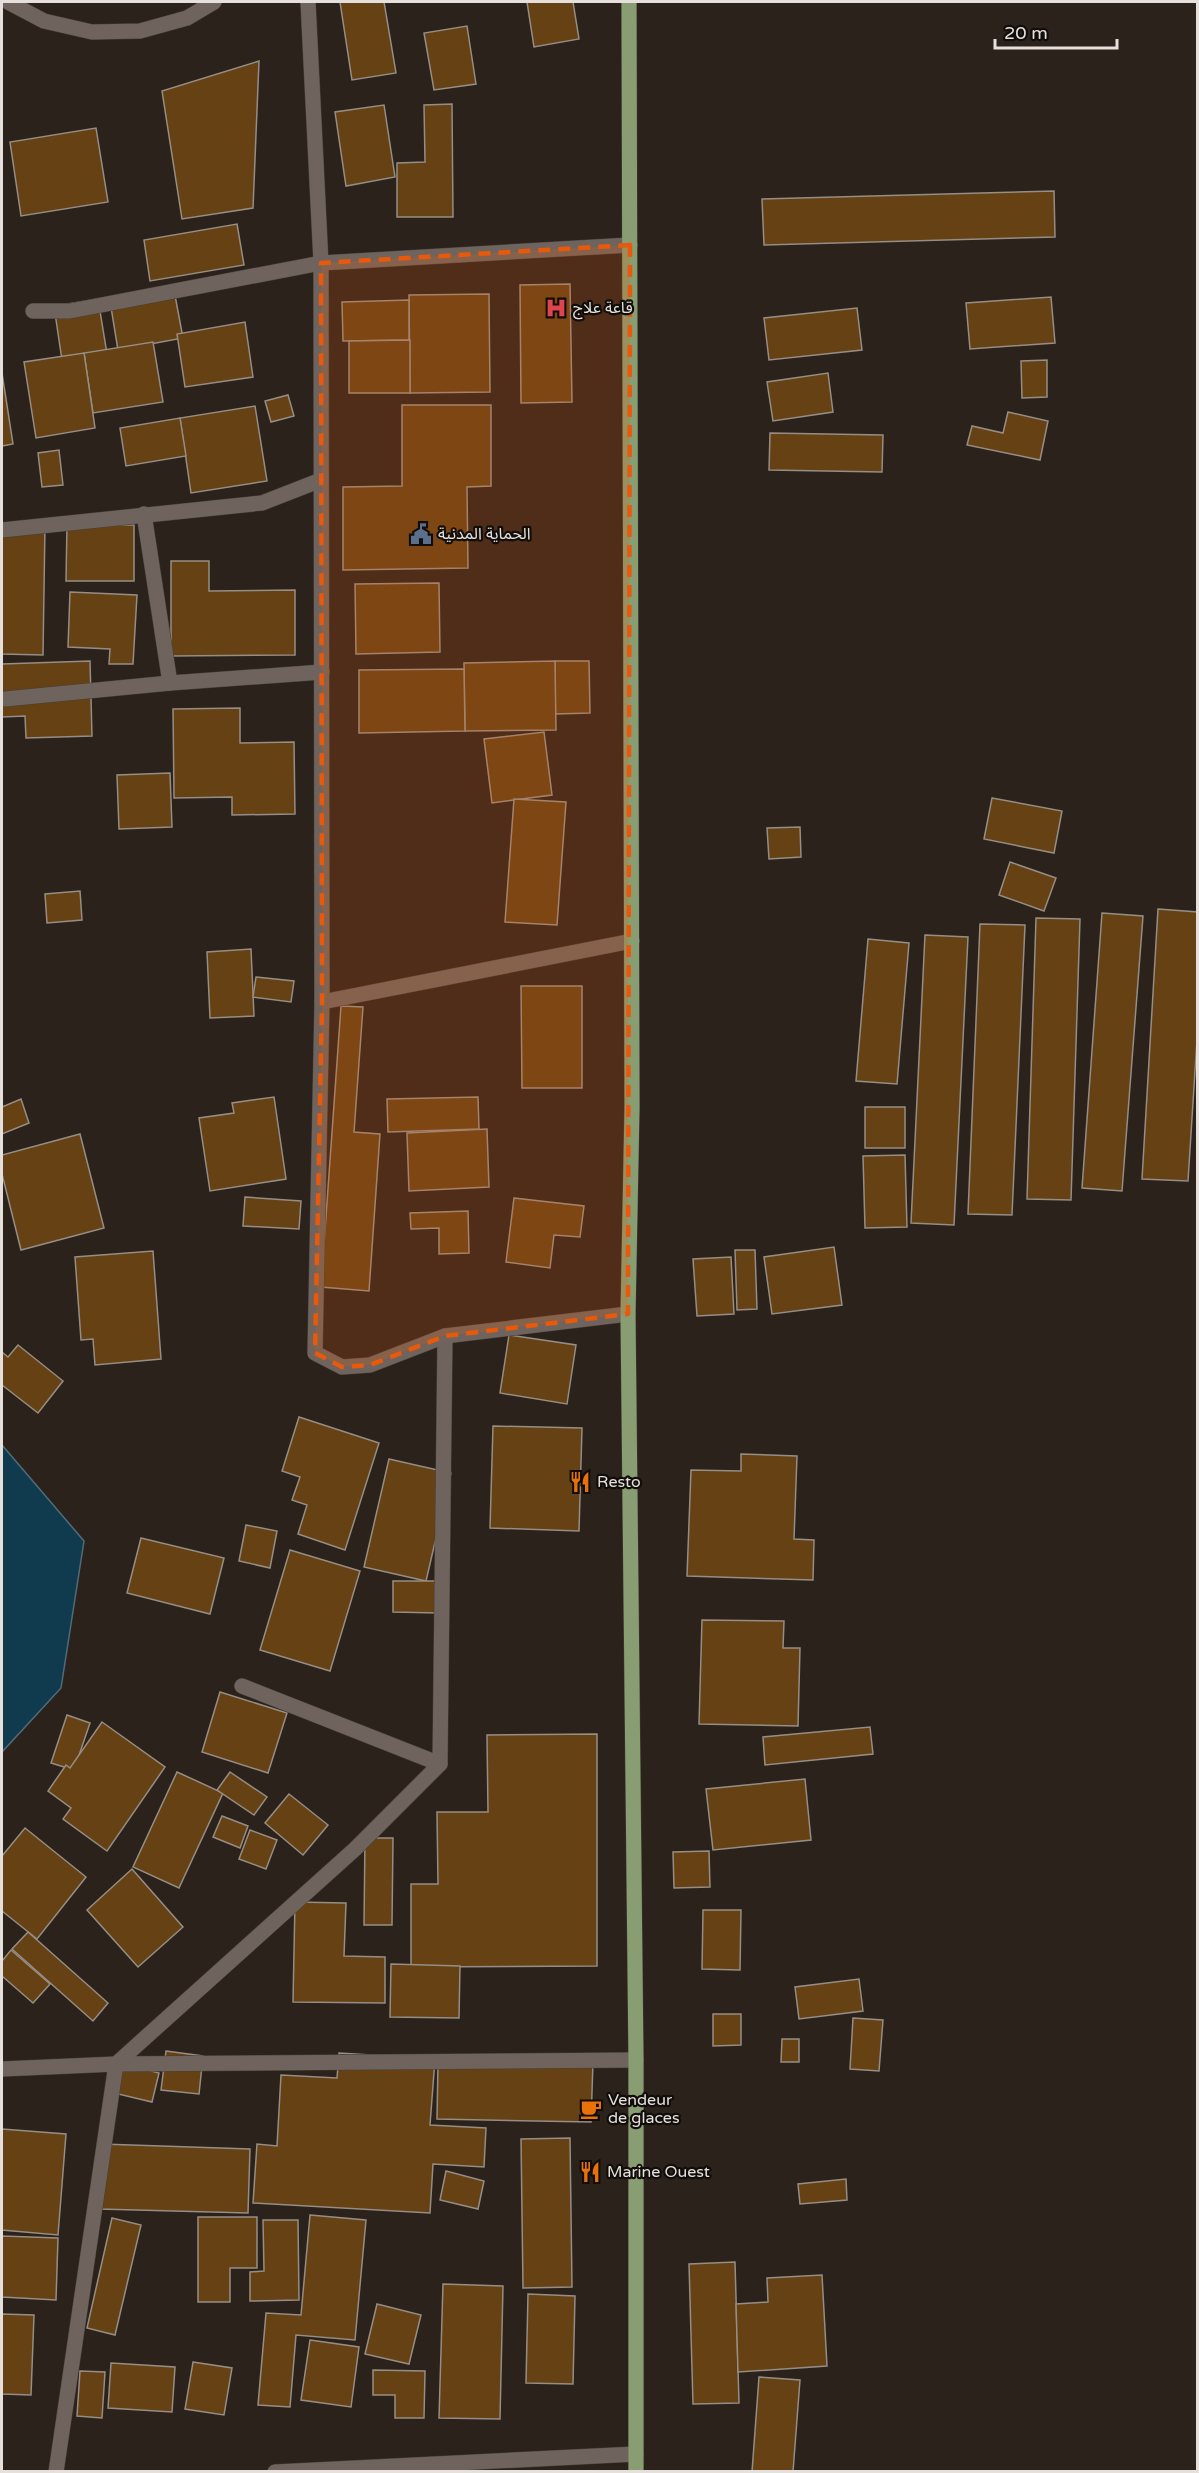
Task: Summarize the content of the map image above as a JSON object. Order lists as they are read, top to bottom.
{
  "places": {
    "hospital": ["قاعة علاج"],
    "public building": ["الحماية المدنية"],
    "restaurant": ["Resto", "Marine Ouest"],
    "cafe": ["Vendeur de glaces"]
  },
  "scale_bar": "20 m"
}
